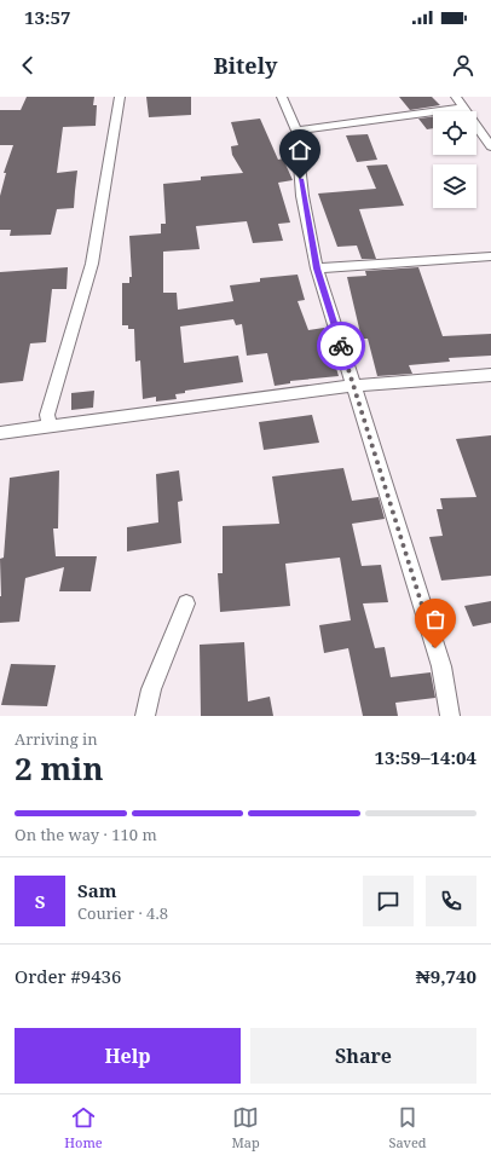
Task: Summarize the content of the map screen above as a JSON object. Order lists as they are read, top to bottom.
{
  "page": {
    "status": "13:57",
    "header": "Bitely",
    "heading": ["2 min", "Arriving in", "13:59–14:04"],
    "panel": [
      "Sam",
      "Courier · 4.8",
      "Order #9436",
      "₦9,740"
    ],
    "bar": "On the way · 110 m",
    "round": "S",
    "buttons": ["Help", "Share"],
    "tabs": ["Home", "Map", "Saved"]
  }
}
